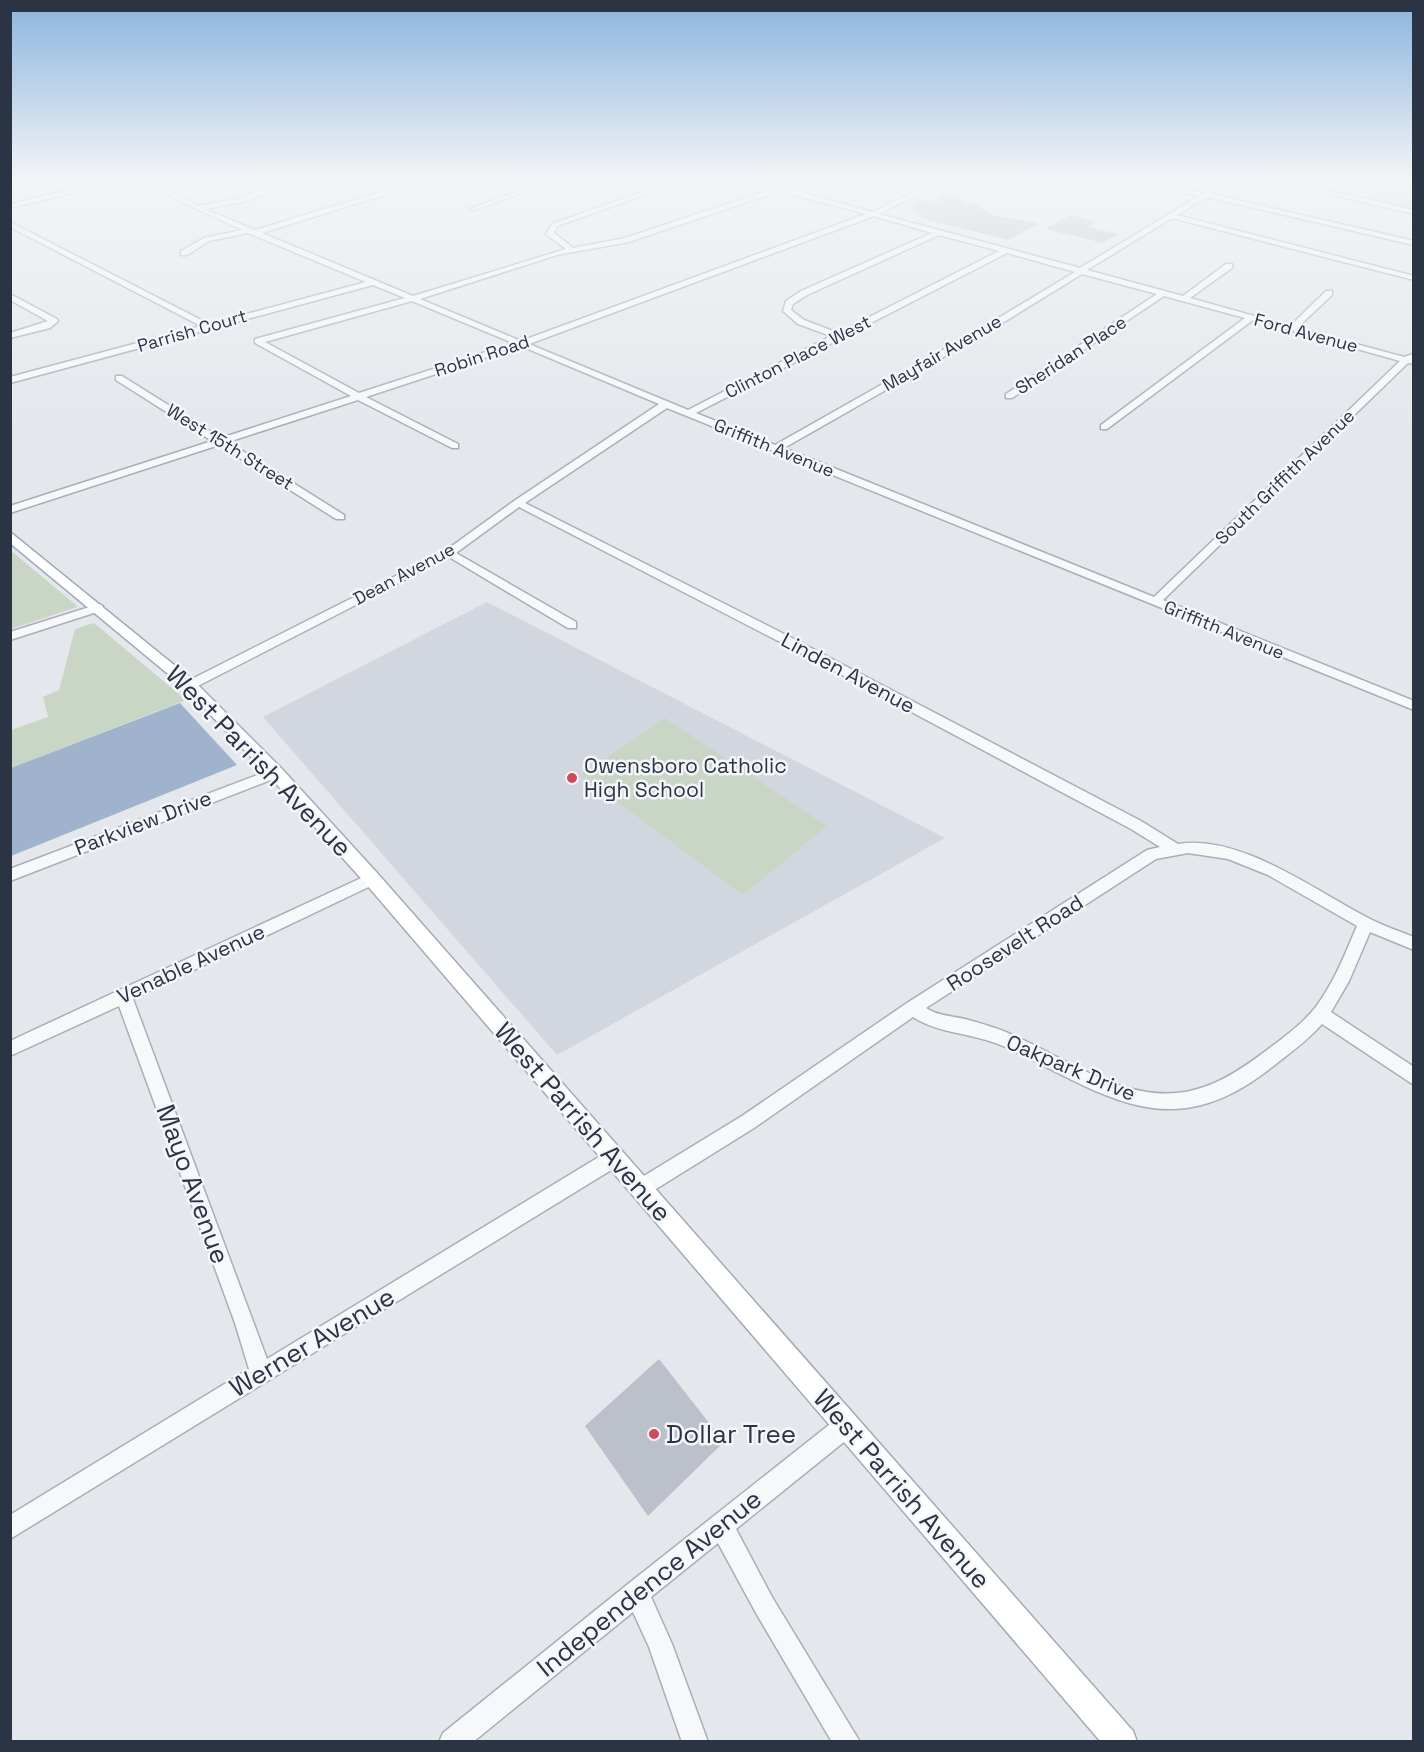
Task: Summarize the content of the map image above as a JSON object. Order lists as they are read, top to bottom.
{
  "streets": {
    "main road": ["West Parrish Avenue"],
    "street": [
      "Parrish Court",
      "Ford Avenue",
      "Mayfair Avenue",
      "Sheridan Place",
      "Robin Road",
      "Clinton Place West",
      "West 15th Street",
      "Griffith Avenue",
      "South Griffith Avenue",
      "Dean Avenue",
      "Linden Avenue",
      "Parkview Drive",
      "Roosevelt Road",
      "Venable Avenue",
      "Oakpark Drive",
      "Mayo Avenue",
      "Werner Avenue",
      "Independence Avenue"
    ]
  },
  "crossings": [
    ["Parrish Court", "Griffith Avenue"],
    ["Ford Avenue", "Mayfair Avenue"],
    ["Ford Avenue", "Sheridan Place"],
    ["Ford Avenue", "South Griffith Avenue"],
    ["Mayfair Avenue", "Griffith Avenue"],
    ["Robin Road", "West 15th Street"],
    ["Robin Road", "Griffith Avenue"],
    ["Clinton Place West", "Griffith Avenue"],
    ["Griffith Avenue", "South Griffith Avenue"],
    ["Griffith Avenue", "Dean Avenue"],
    ["Dean Avenue", "Linden Avenue"],
    ["Dean Avenue", "West Parrish Avenue"],
    ["Linden Avenue", "Roosevelt Road"],
    ["West Parrish Avenue", "Parkview Drive"],
    ["West Parrish Avenue", "Roosevelt Road"],
    ["West Parrish Avenue", "Venable Avenue"],
    ["West Parrish Avenue", "Werner Avenue"],
    ["West Parrish Avenue", "Independence Avenue"],
    ["Roosevelt Road", "Oakpark Drive"],
    ["Venable Avenue", "Mayo Avenue"],
    ["Mayo Avenue", "Werner Avenue"]
  ],
  "places": ["Owensboro Catholic High School", "Dollar Tree"]
}
